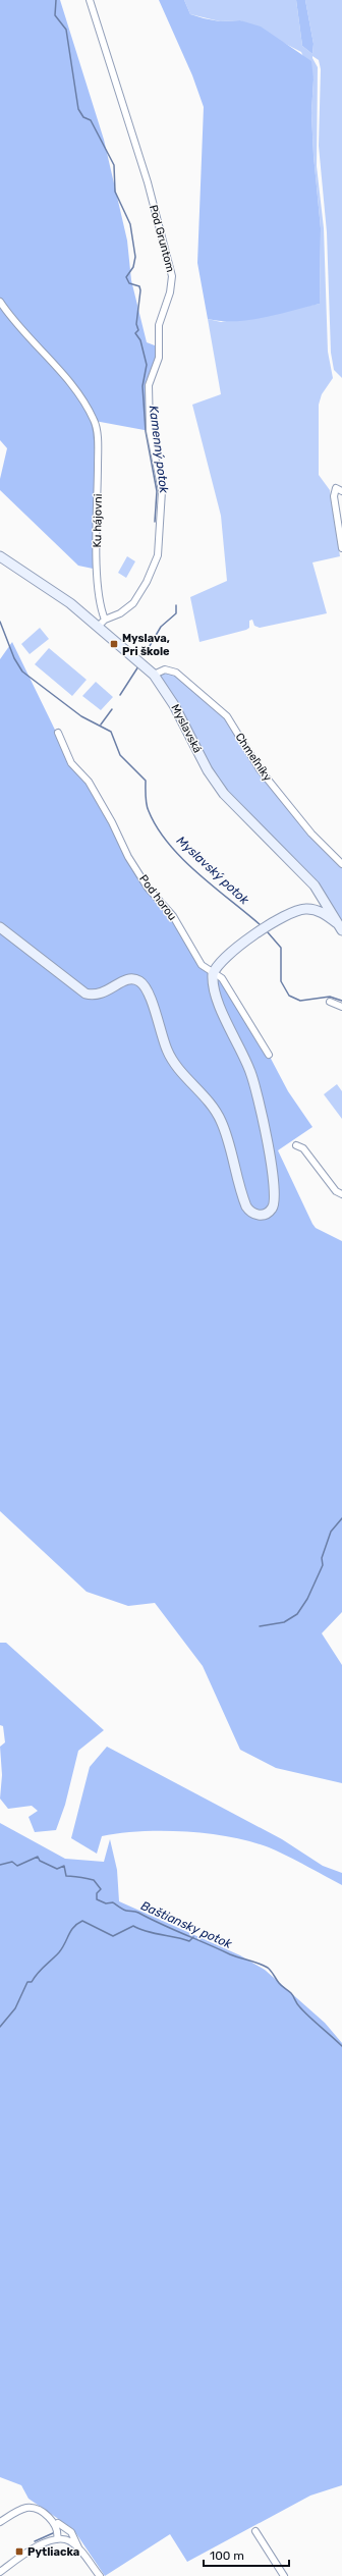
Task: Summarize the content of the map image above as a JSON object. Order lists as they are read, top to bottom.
{
  "streets": {
    "street": [
      "Pod Gruntom",
      "Ku hájovni",
      "Myslavská",
      "Chmeľníky",
      "Pod horou"
    ]
  },
  "crossings": [
    ["Pod Gruntom", "Ku hájovni"],
    ["Pod Gruntom", "Myslavská"],
    ["Ku hájovni", "Myslavská"],
    ["Myslavská", "Chmeľníky"]
  ],
  "water": ["Kamenný potok", "Myslavský potok", "Baštiansky potok"],
  "places": {
    "transit": ["Myslava, Pri škole", "Pytliacka"]
  },
  "scale_bar": "100 m"
}
